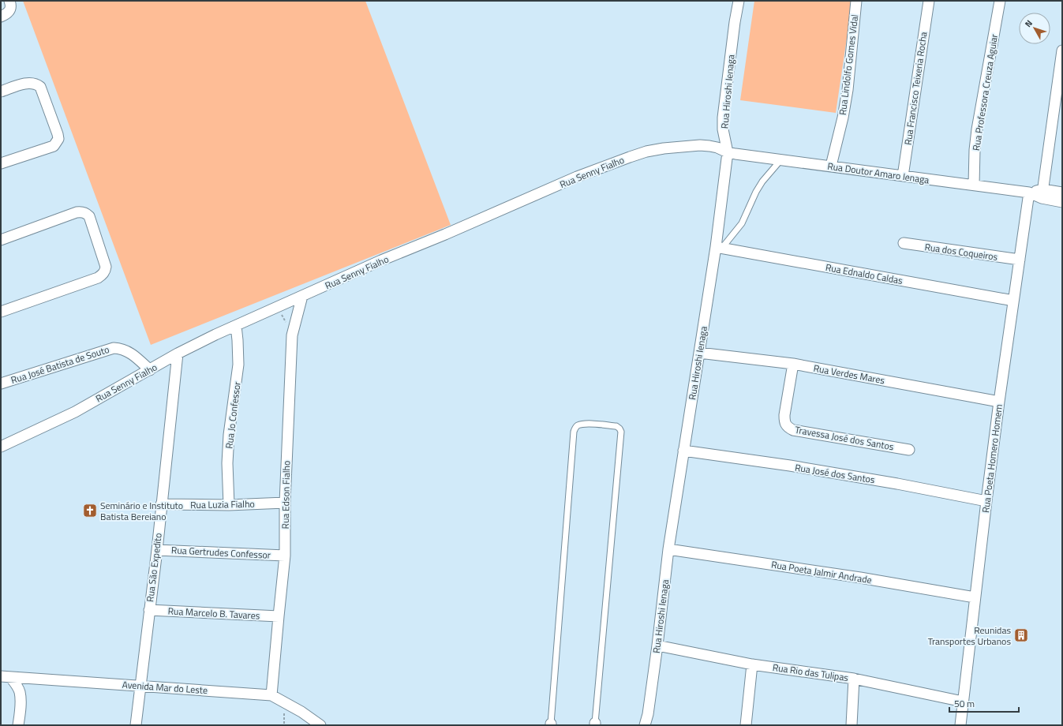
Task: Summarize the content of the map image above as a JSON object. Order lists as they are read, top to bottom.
{
  "streets": {
    "street": [
      "Rua Lindolfo Gomes Vidal",
      "Rua Francisco Teixeria Rocha",
      "Rua Hiroshi Ienaga",
      "Rua Professora Creuza Aguiar",
      "Rua Senny Fialho",
      "Rua Doutor Amaro Ienaga",
      "Rua dos Coqueiros",
      "Rua Ednaldo Caldas",
      "Rua José Batista de Souto",
      "Rua Verdes Mares",
      "Rua Jo Confessor",
      "Travessa José dos Santos",
      "Rua Poeta Homero Homem",
      "Rua José dos Santos",
      "Rua Edson Fialho",
      "Rua Luzia Fialho",
      "Rua Gertrudes Confessor",
      "Rua São Expedito",
      "Rua Poeta Jalmir Andrade",
      "Rua Marcelo B. Tavares",
      "Rua Rio das Tulipas",
      "Avenida Mar do Leste"
    ]
  },
  "crossings": [
    ["Rua Lindolfo Gomes Vidal", "Rua Doutor Amaro Ienaga"],
    ["Rua Francisco Teixeria Rocha", "Rua Doutor Amaro Ienaga"],
    ["Rua Hiroshi Ienaga", "Rua Senny Fialho"],
    ["Rua Hiroshi Ienaga", "Rua Doutor Amaro Ienaga"],
    ["Rua Hiroshi Ienaga", "Rua Ednaldo Caldas"],
    ["Rua Hiroshi Ienaga", "Rua Verdes Mares"],
    ["Rua Hiroshi Ienaga", "Rua José dos Santos"],
    ["Rua Hiroshi Ienaga", "Rua Poeta Jalmir Andrade"],
    ["Rua Hiroshi Ienaga", "Rua Rio das Tulipas"],
    ["Rua Professora Creuza Aguiar", "Rua Doutor Amaro Ienaga"],
    ["Rua Senny Fialho", "Rua Doutor Amaro Ienaga"],
    ["Rua Senny Fialho", "Rua José Batista de Souto"],
    ["Rua Senny Fialho", "Rua Jo Confessor"],
    ["Rua Senny Fialho", "Rua Edson Fialho"],
    ["Rua Senny Fialho", "Rua São Expedito"],
    ["Rua Doutor Amaro Ienaga", "Rua Poeta Homero Homem"],
    ["Rua dos Coqueiros", "Rua Poeta Homero Homem"],
    ["Rua Ednaldo Caldas", "Rua Poeta Homero Homem"],
    ["Rua Verdes Mares", "Travessa José dos Santos"],
    ["Rua Verdes Mares", "Rua Poeta Homero Homem"],
    ["Rua Jo Confessor", "Rua Luzia Fialho"],
    ["Rua Poeta Homero Homem", "Rua José dos Santos"],
    ["Rua Poeta Homero Homem", "Rua Poeta Jalmir Andrade"],
    ["Rua Poeta Homero Homem", "Rua Rio das Tulipas"],
    ["Rua Edson Fialho", "Rua Luzia Fialho"],
    ["Rua Edson Fialho", "Rua Gertrudes Confessor"],
    ["Rua Edson Fialho", "Rua Marcelo B. Tavares"],
    ["Rua Edson Fialho", "Avenida Mar do Leste"],
    ["Rua Luzia Fialho", "Rua São Expedito"],
    ["Rua Gertrudes Confessor", "Rua São Expedito"],
    ["Rua São Expedito", "Rua Marcelo B. Tavares"],
    ["Rua São Expedito", "Avenida Mar do Leste"]
  ],
  "places": {
    "church": ["Seminário e Instituto Batista Bereiano"],
    "building": ["Reunidas Transportes Urbanos"]
  },
  "scale_bar": "50 m",
  "north": "top left"
}
